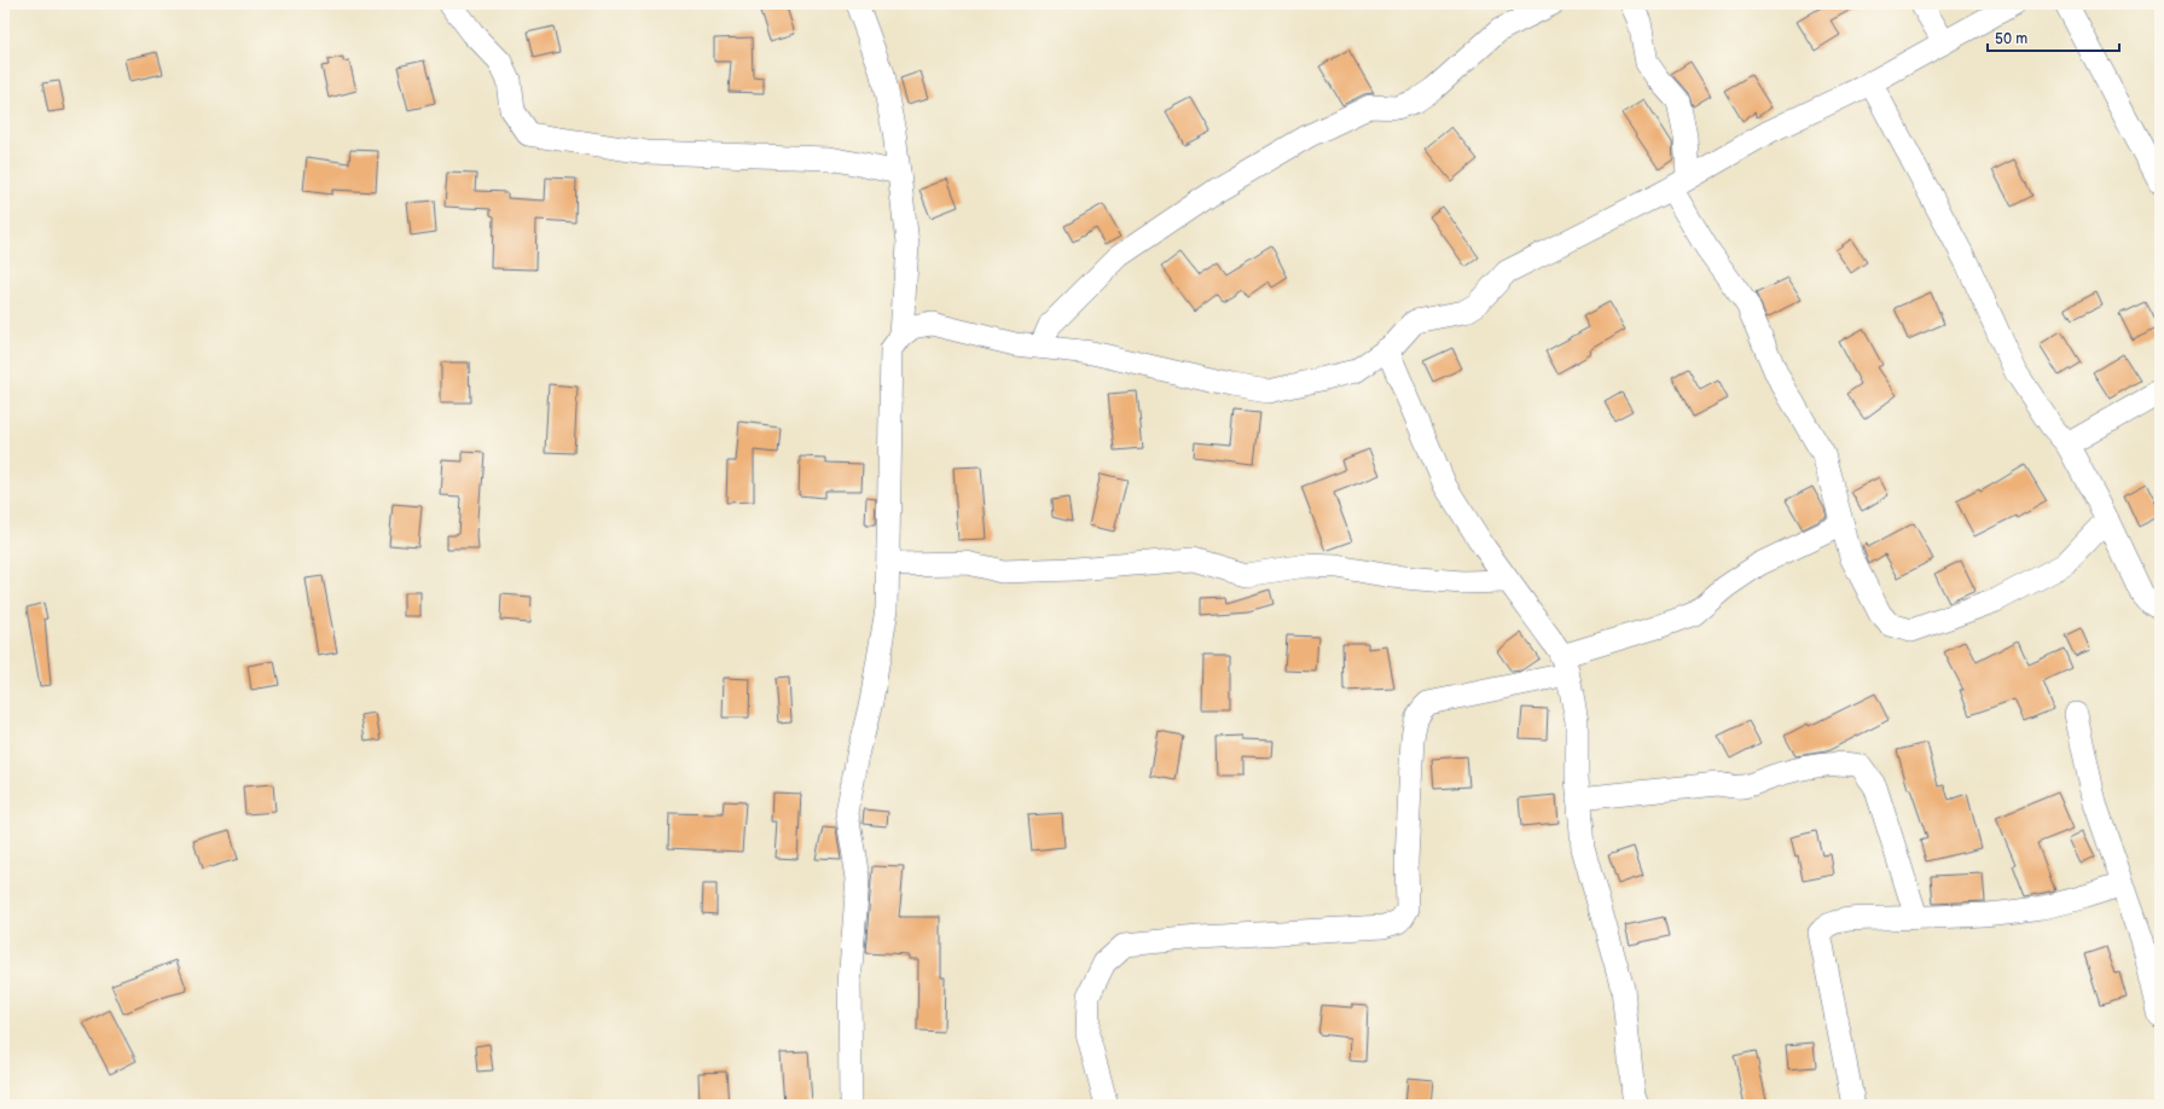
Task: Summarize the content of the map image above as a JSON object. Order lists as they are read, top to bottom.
{
  "scale_bar": "50 m"
}
